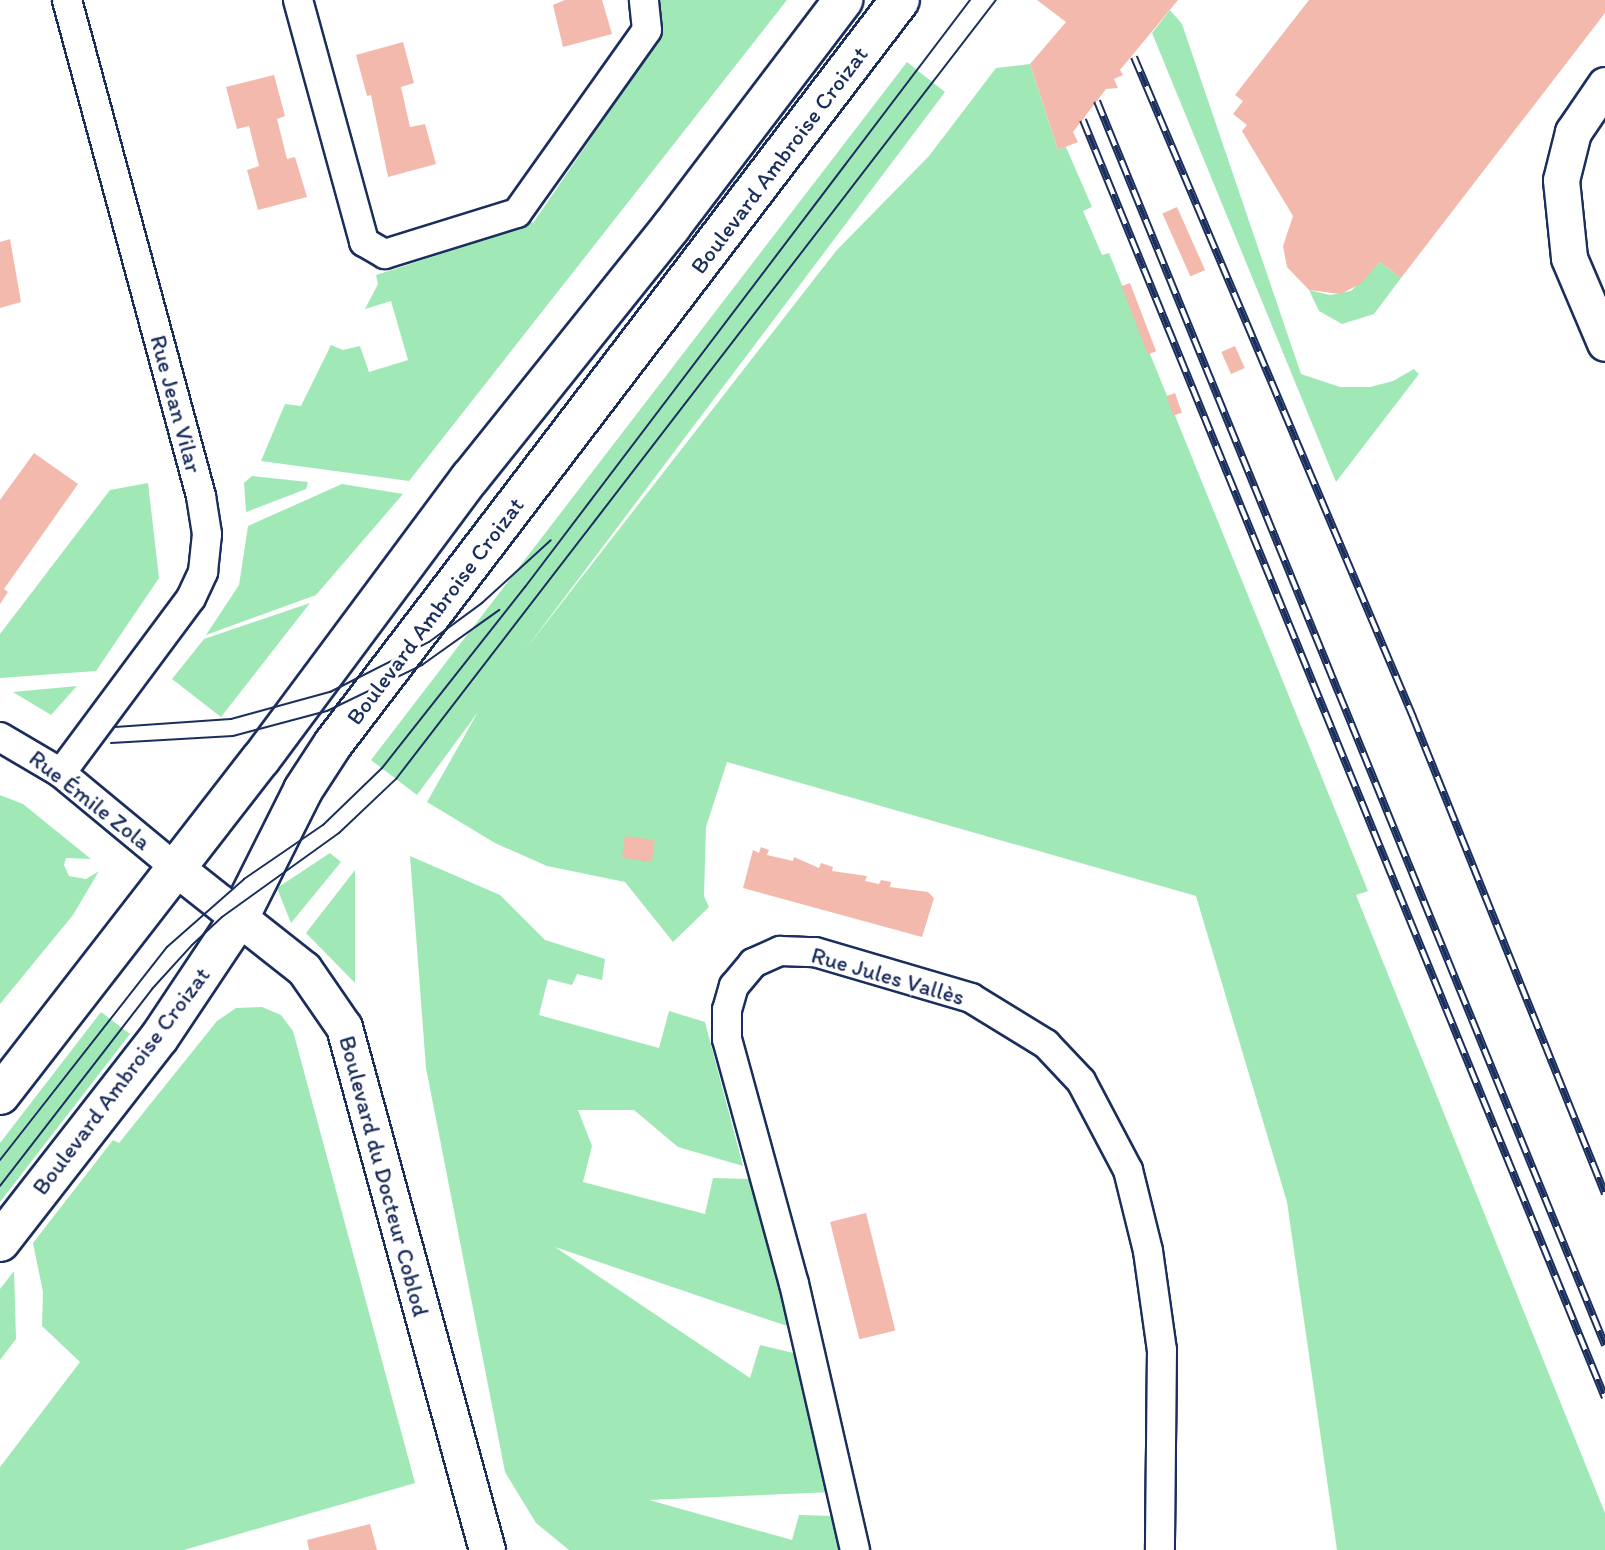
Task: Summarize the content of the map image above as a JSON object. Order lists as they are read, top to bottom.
{
  "streets": {
    "main road": ["Boulevard Ambroise Croizat"],
    "street": [
      "Rue Jean Vilar",
      "Rue Émile Zola",
      "Rue Jules Vallès",
      "Boulevard du Docteur Coblod"
    ]
  },
  "crossings": [
    ["Boulevard Ambroise Croizat", "Rue Émile Zola"],
    ["Boulevard Ambroise Croizat", "Boulevard du Docteur Coblod"],
    ["Rue Jean Vilar", "Rue Émile Zola"],
    ["Rue Émile Zola", "Boulevard du Docteur Coblod"]
  ]
}
